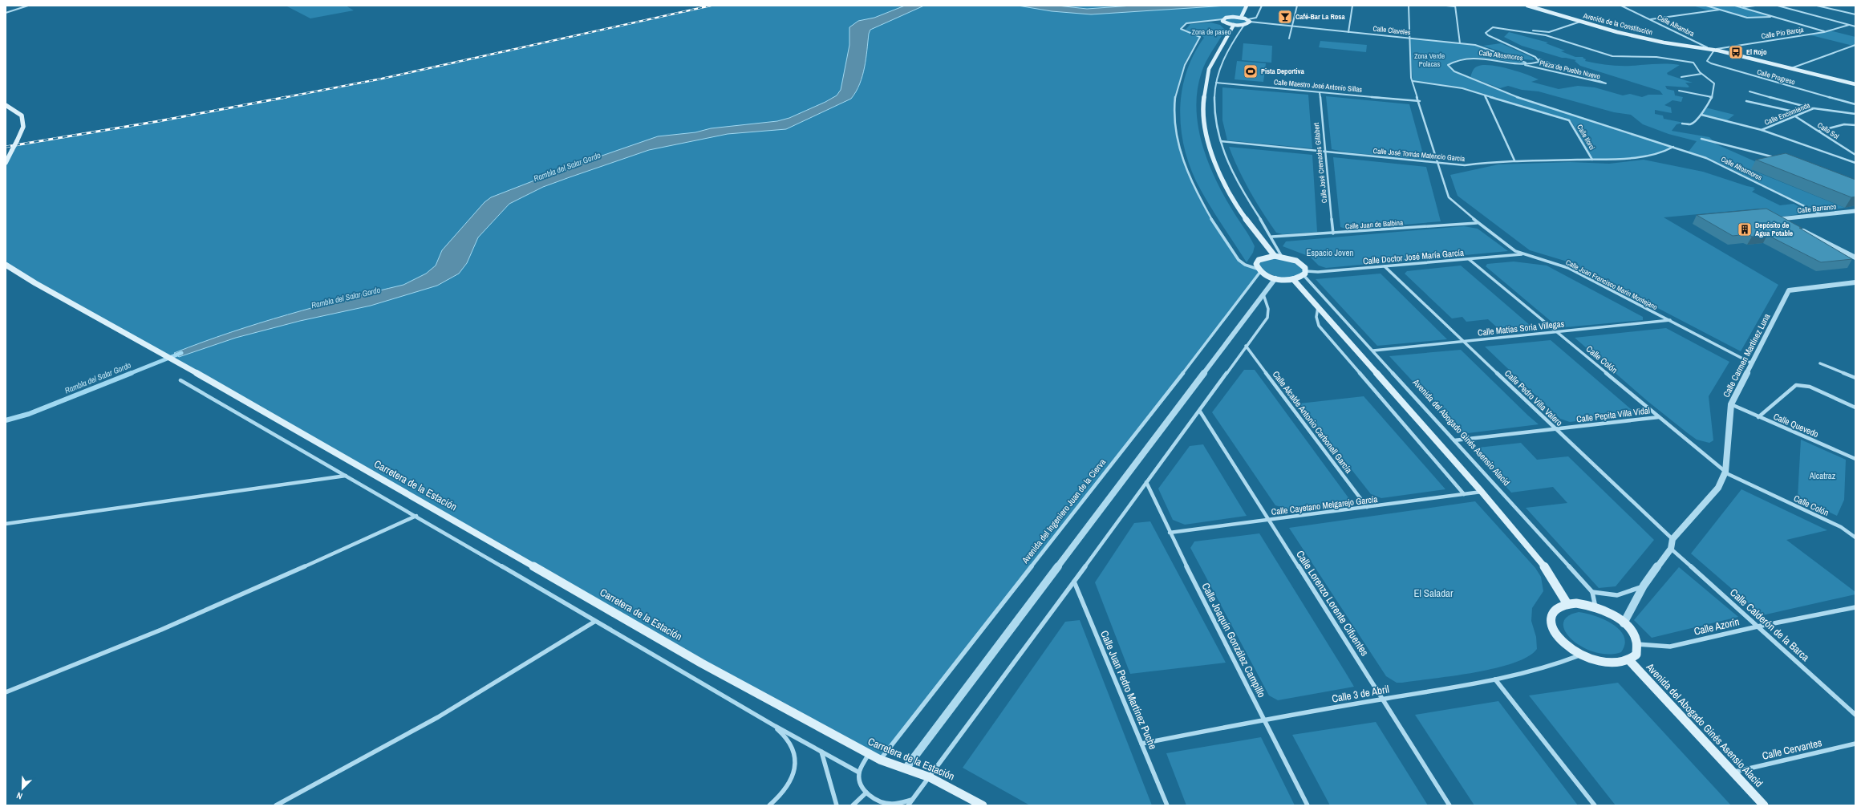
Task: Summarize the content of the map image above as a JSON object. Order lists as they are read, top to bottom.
{
  "streets": {
    "main road": ["Avenida de la Constitución", "Avenida del Abogado Ginés Asensio Alacid", "Carretera de la Estación"],
    "street": [
      "Calle Alhambra",
      "Calle Claveles",
      "Calle Pío Baroja",
      "Calle Altosmoros",
      "Plaza de Pueblo Nuevo",
      "Calle Progreso",
      "Calle Maestro José Antonio Sillas",
      "Calle Encomienda",
      "Calle Sol",
      "Calle Ilorci",
      "Calle José Tomás Matencio García",
      "Calle José Cremades Gillabert",
      "Calle Barranco",
      "Calle Juan de Balbina",
      "Calle Doctor José María García",
      "Calle Juan Francisco Marín Montejano",
      "Calle Matías Soria Villegas",
      "Calle Carmen Martínez Luna",
      "Calle Colón",
      "Calle Pedro Villa Valero",
      "Calle Pepita Villa Vidal",
      "Calle Alcalde Antonio Carbonell García",
      "Calle Quevedo",
      "Calle Cayetano Melgarejo García",
      "Avenida del Ingeniero Juan de la Cierva",
      "Calle Lorenzo Lorente Cifuentes",
      "Calle Calderón de la Barca",
      "Calle Azorín",
      "Calle Joaquín González Campillo",
      "Calle Juan Pedro Martínez Puche",
      "Calle 3 de Abril",
      "Calle Cervantes"
    ]
  },
  "crossings": [
    ["Avenida de la Constitución", "Calle Alhambra"],
    ["Calle Claveles", "Calle Altosmoros"],
    ["Calle Claveles", "Calle Juan Francisco Marín Montejano"],
    ["Calle Altosmoros", "Plaza de Pueblo Nuevo"],
    ["Calle Altosmoros", "Calle José Tomás Matencio García"],
    ["Calle Altosmoros", "Calle Barranco"],
    ["Calle Maestro José Antonio Sillas", "Calle José Cremades Gillabert"],
    ["Calle Maestro José Antonio Sillas", "Calle Juan Francisco Marín Montejano"],
    ["Calle Encomienda", "Calle Sol"],
    ["Calle Ilorci", "Calle José Tomás Matencio García"],
    ["Calle José Tomás Matencio García", "Calle José Cremades Gillabert"],
    ["Calle José Tomás Matencio García", "Calle Juan Francisco Marín Montejano"],
    ["Calle José Cremades Gillabert", "Calle Juan de Balbina"],
    ["Calle Juan de Balbina", "Calle Juan Francisco Marín Montejano"],
    ["Calle Doctor José María García", "Calle Juan Francisco Marín Montejano"],
    ["Calle Doctor José María García", "Calle Colón"],
    ["Calle Doctor José María García", "Calle Pedro Villa Valero"],
    ["Calle Doctor José María García", "Avenida del Abogado Ginés Asensio Alacid"],
    ["Calle Juan Francisco Marín Montejano", "Calle Matías Soria Villegas"],
    ["Calle Juan Francisco Marín Montejano", "Calle Carmen Martínez Luna"],
    ["Calle Matías Soria Villegas", "Calle Colón"],
    ["Calle Matías Soria Villegas", "Calle Pedro Villa Valero"],
    ["Calle Matías Soria Villegas", "Avenida del Abogado Ginés Asensio Alacid"],
    ["Calle Carmen Martínez Luna", "Calle Colón"],
    ["Calle Carmen Martínez Luna", "Calle Pedro Villa Valero"],
    ["Calle Carmen Martínez Luna", "Calle Quevedo"],
    ["Calle Colón", "Calle Pepita Villa Vidal"],
    ["Calle Pedro Villa Valero", "Calle Pepita Villa Vidal"],
    ["Calle Pepita Villa Vidal", "Avenida del Abogado Ginés Asensio Alacid"],
    ["Calle Alcalde Antonio Carbonell García", "Calle Cayetano Melgarejo García"],
    ["Avenida del Abogado Ginés Asensio Alacid", "Calle Cervantes"],
    ["Carretera de la Estación", "Avenida del Ingeniero Juan de la Cierva"],
    ["Calle Cayetano Melgarejo García", "Calle Lorenzo Lorente Cifuentes"],
    ["Calle Cayetano Melgarejo García", "Calle Joaquín González Campillo"],
    ["Calle Lorenzo Lorente Cifuentes", "Calle 3 de Abril"],
    ["Calle Calderón de la Barca", "Calle Azorín"],
    ["Calle Joaquín González Campillo", "Calle 3 de Abril"],
    ["Calle Juan Pedro Martínez Puche", "Calle 3 de Abril"]
  ],
  "water": ["Rambla del Salar Gordo"],
  "parks": [
    "Zona de paseo",
    "Zona Verde Polacas",
    "Espacio Joven",
    "Alcatraz",
    "El Saladar"
  ],
  "places": {
    "bar": ["Café-Bar La Rosa"],
    "bus stop": ["El Rojo"],
    "sports": ["Pista Deportiva"],
    "building": ["Depósito de Agua Potable"]
  },
  "north": "bottom left"
}
